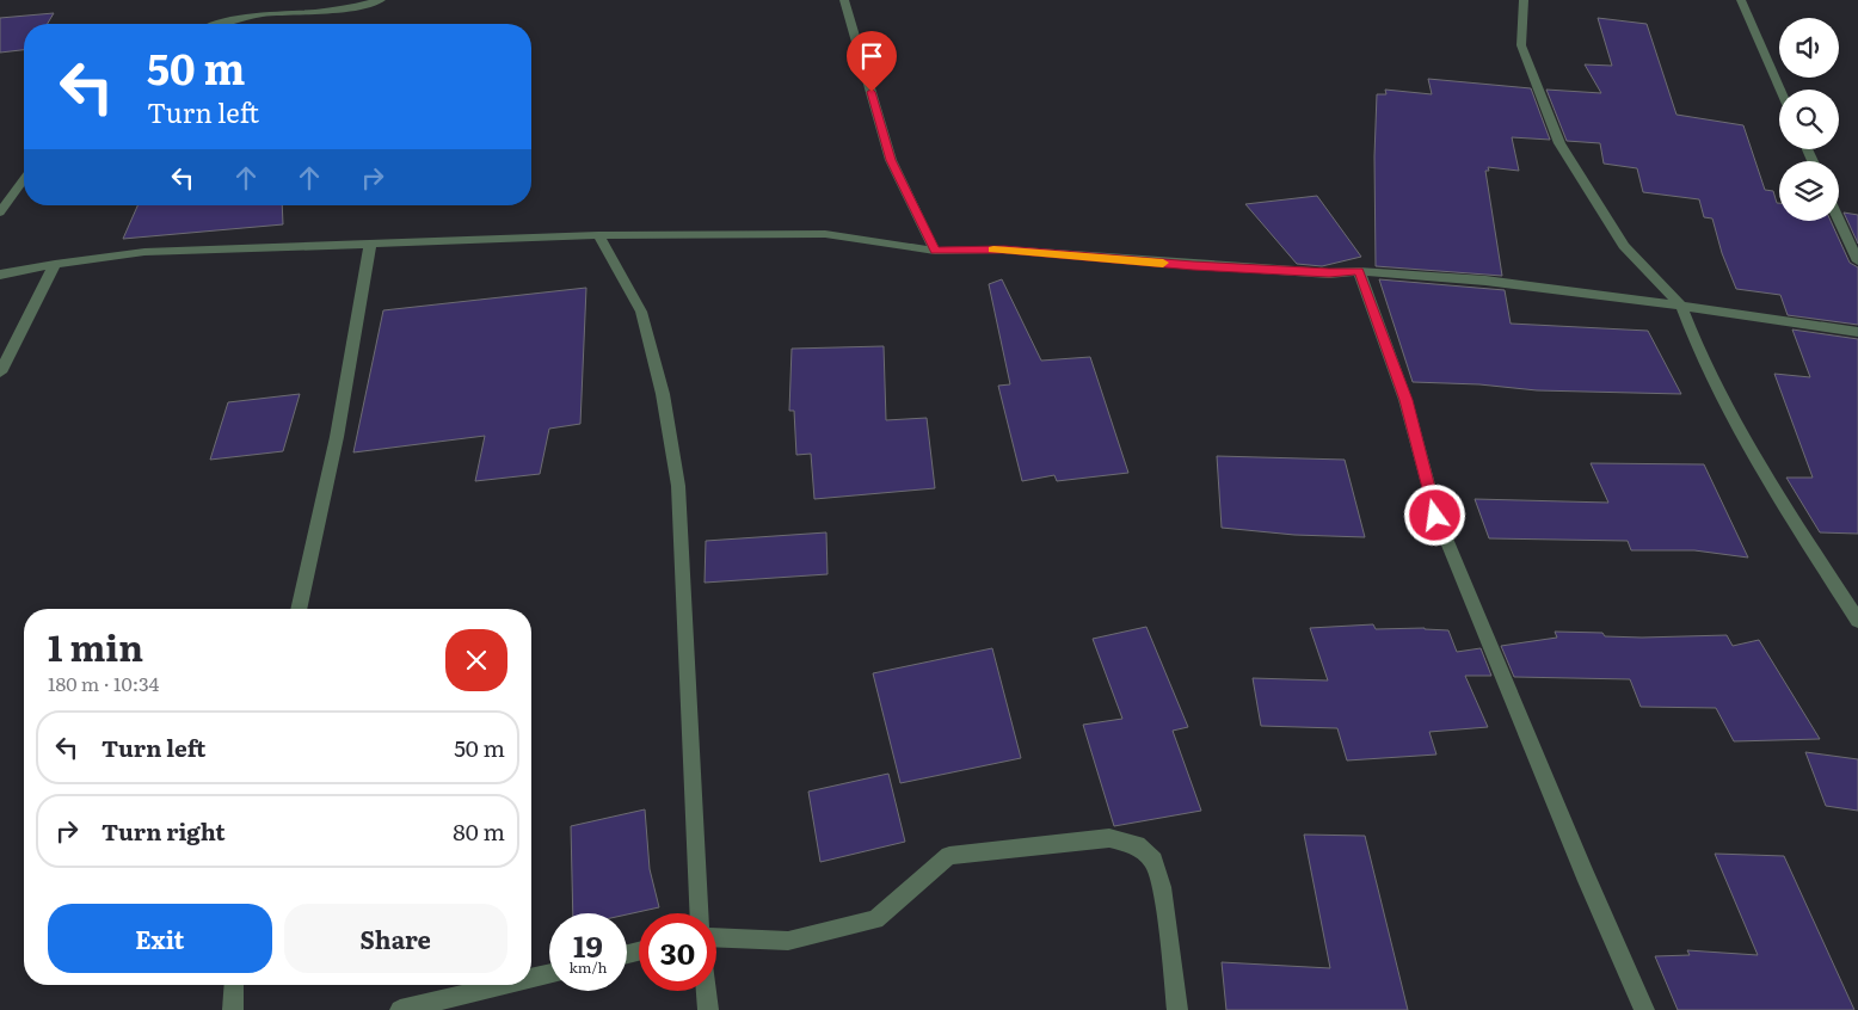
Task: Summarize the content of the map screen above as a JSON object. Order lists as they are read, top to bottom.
{
  "page": {
    "turn": ["50 m", "Turn left"],
    "heading": ["1 min", "180 m · 10:34"],
    "list": [
      {
        "name": "Turn left",
        "value": "50 m"
      },
      {
        "name": "Turn right",
        "value": "80 m"
      }
    ],
    "buttons": ["Exit", "Share"],
    "speed": "19 km/h",
    "limit": "30"
  }
}
